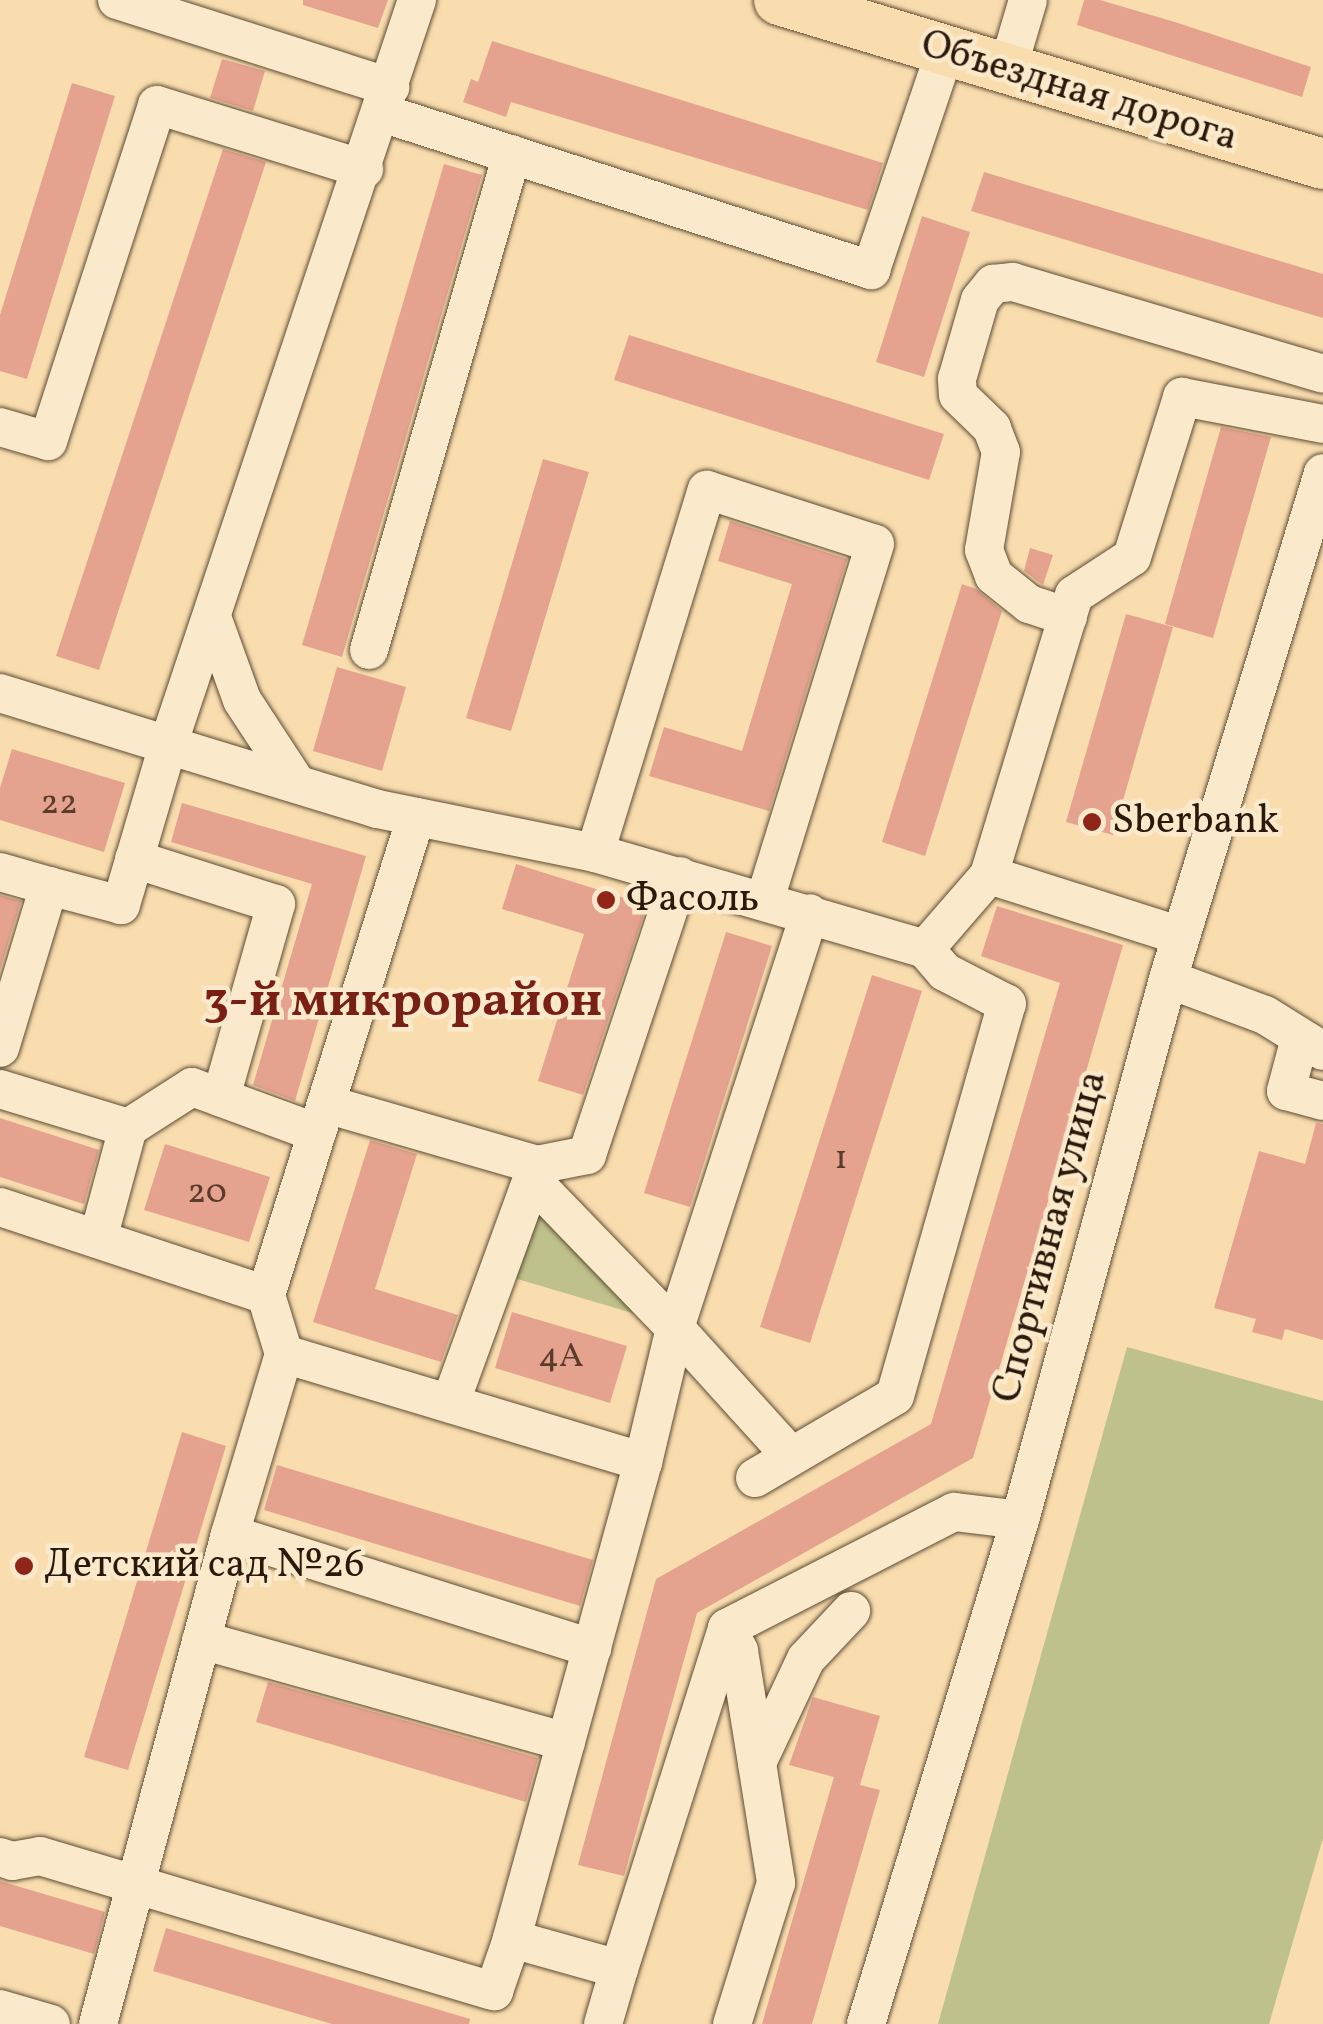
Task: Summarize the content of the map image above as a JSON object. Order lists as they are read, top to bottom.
{
  "streets": {
    "main road": ["Объездная дорога"],
    "street": ["Спортивная улица"]
  },
  "districts": ["3-й микрорайон"],
  "places": ["Sberbank", "Фасоль", "Детский сад №26"],
  "house_numbers": [
    "22",
    "1",
    "20",
    "4А"
  ]
}
